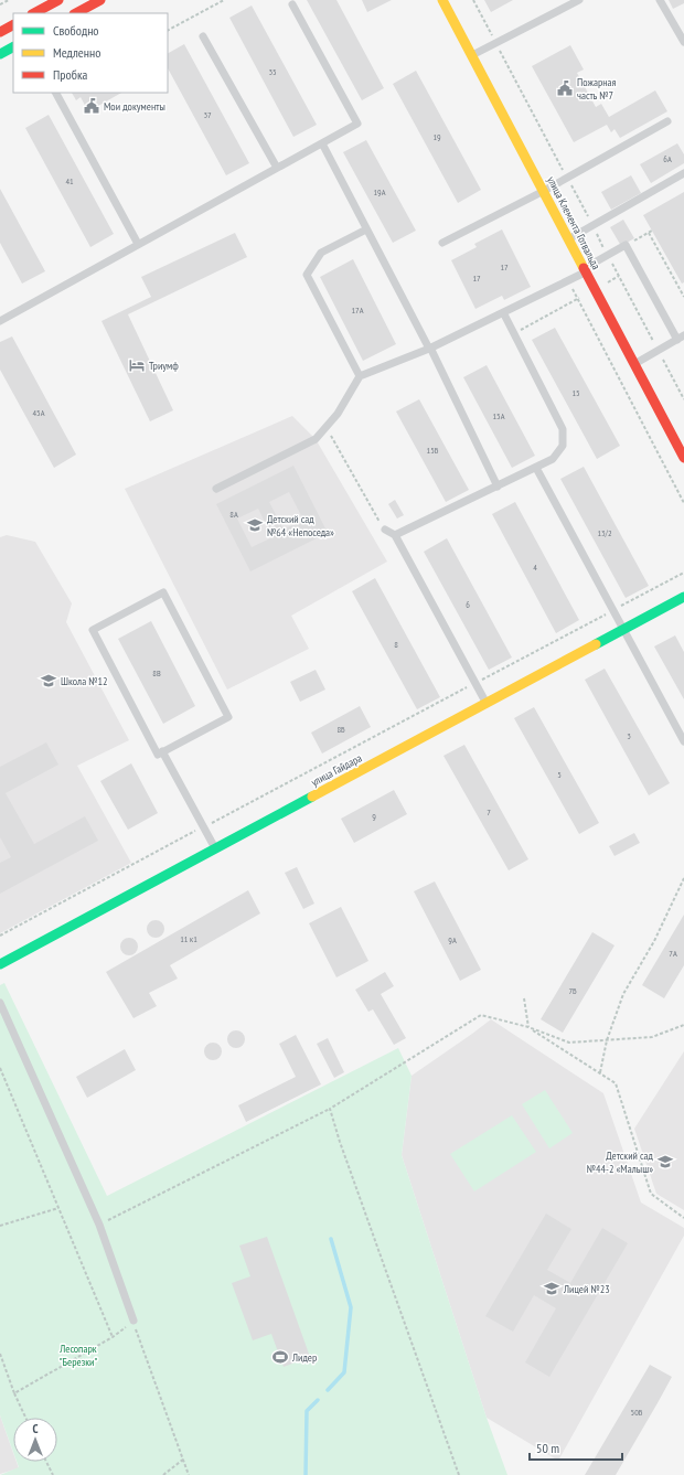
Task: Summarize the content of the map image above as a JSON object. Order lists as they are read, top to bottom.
{
  "streets": {
    "street": ["улица Клемента Готвальда", "улица Гайдара"]
  },
  "parks": ["Лесопарк \"Березки\""],
  "places": {
    "public building": ["Пожарная часть №7", "Мои документы"],
    "hotel": ["Триумф"],
    "school or university": [
      "Детский сад №64 «Непоседа»",
      "Школа №12",
      "Детский сад №44-2 «Малыш»",
      "Лицей №23"
    ],
    "sports": ["Лидер"]
  },
  "house_numbers": [
    "35",
    "37",
    "19",
    "6А",
    "41",
    "19А",
    "17",
    "17",
    "17А",
    "15",
    "45А",
    "15А",
    "15Б",
    "8А",
    "13/2",
    "4",
    "6",
    "8",
    "8В",
    "8Б",
    "3",
    "5",
    "7",
    "9",
    "11 к1",
    "9А",
    "7А",
    "7Б",
    "50Б"
  ],
  "legend": ["Свободно", "Медленно", "Пробка"],
  "scale_bar": "50 m",
  "north": "top"
}
